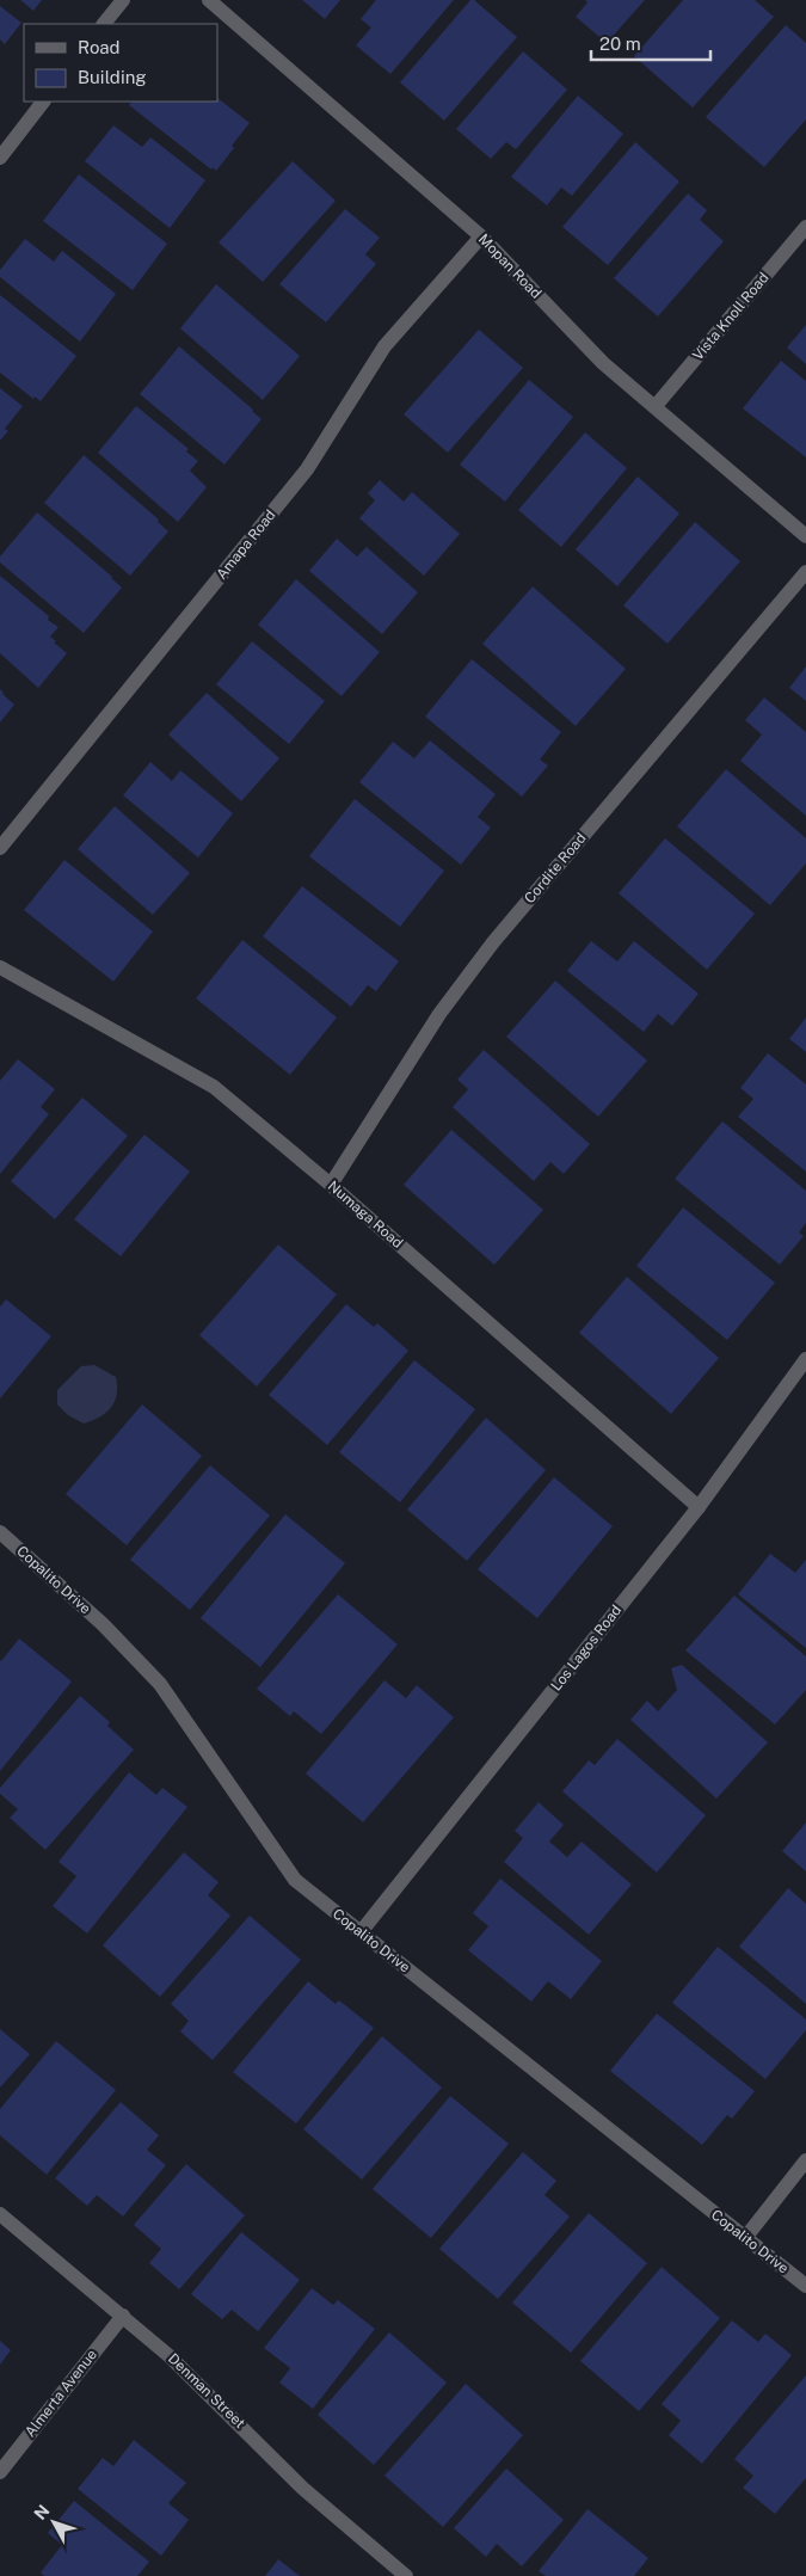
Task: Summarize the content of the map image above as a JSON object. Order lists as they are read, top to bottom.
{
  "streets": {
    "street": [
      "Mopan Road",
      "Vista Knoll Road",
      "Amapa Road",
      "Cordite Road",
      "Numaga Road",
      "Copalito Drive",
      "Los Lagos Road",
      "Denman Street",
      "Almerta Avenue"
    ]
  },
  "crossings": [
    ["Mopan Road", "Vista Knoll Road"],
    ["Mopan Road", "Amapa Road"],
    ["Cordite Road", "Numaga Road"],
    ["Numaga Road", "Los Lagos Road"],
    ["Copalito Drive", "Los Lagos Road"],
    ["Denman Street", "Almerta Avenue"]
  ],
  "legend": ["Road", "Building"],
  "scale_bar": "20 m",
  "north": "top left"
}
